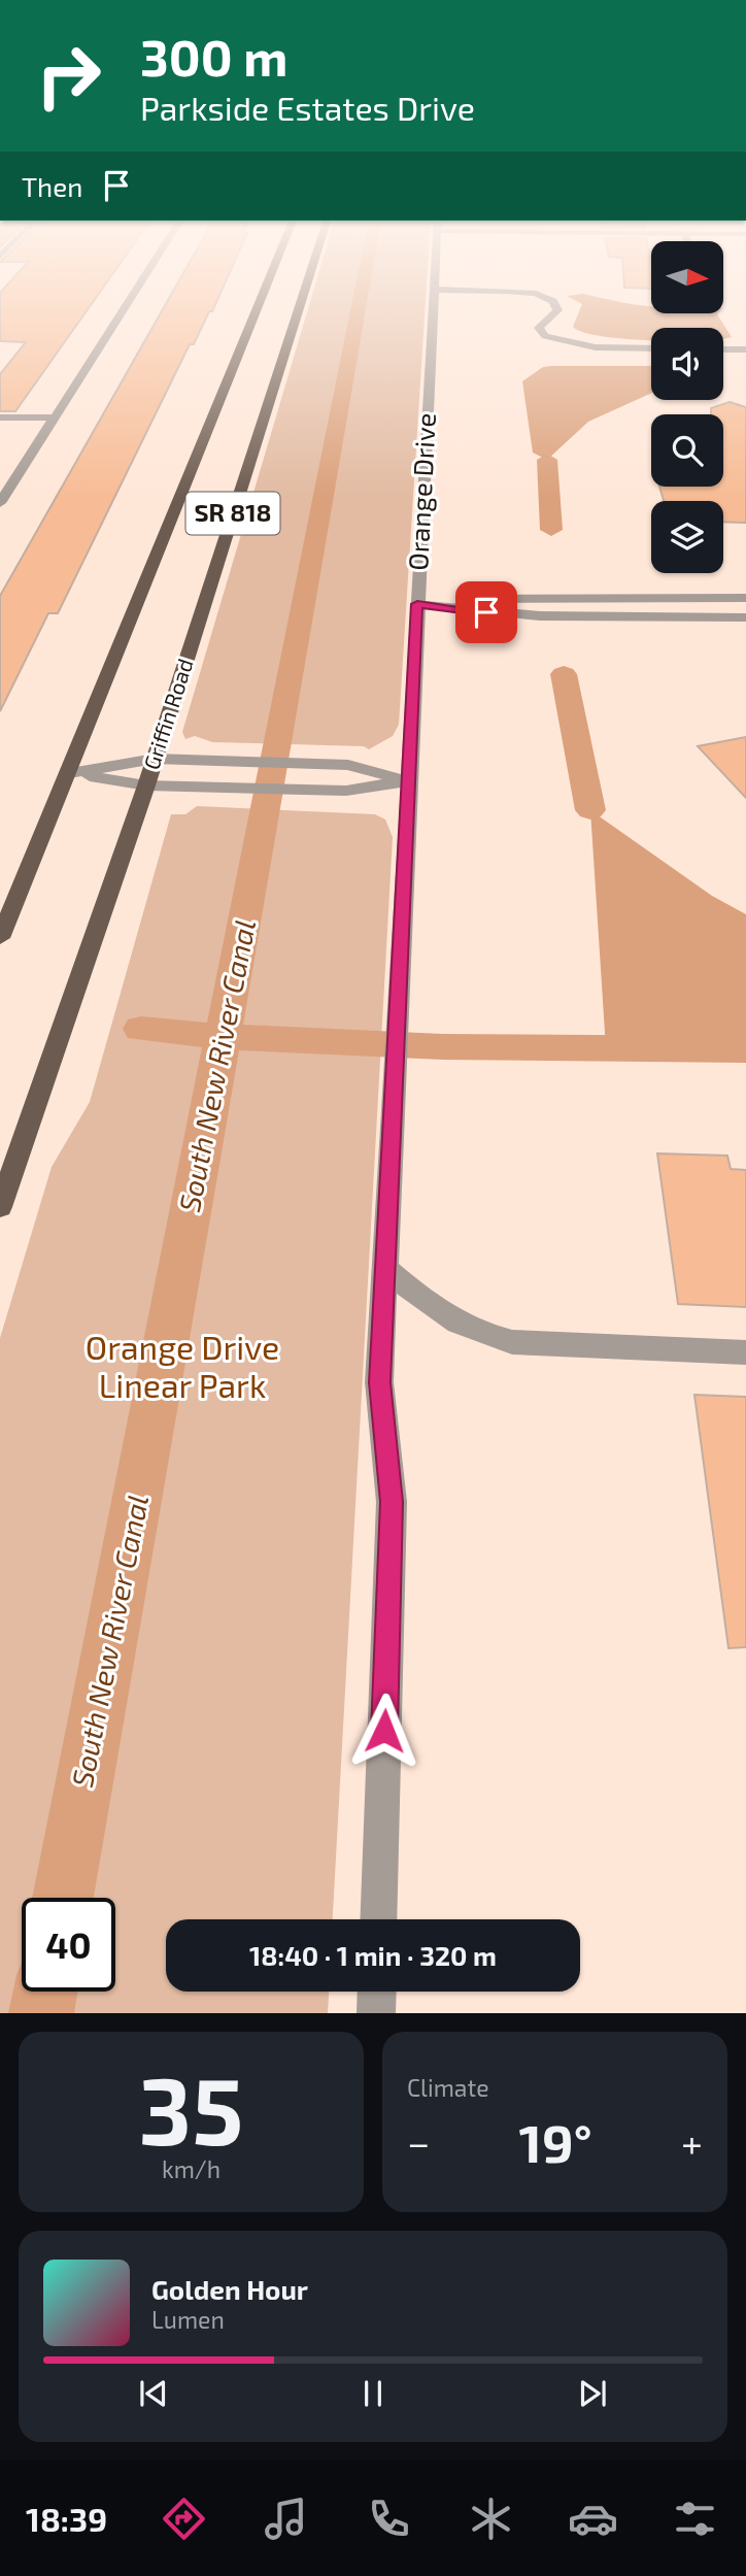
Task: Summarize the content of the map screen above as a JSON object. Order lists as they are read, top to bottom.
{
  "streets": {
    "main road": ["SR 818", "Griffin Road"],
    "street": ["Orange Drive"]
  },
  "water": ["South New River Canal"],
  "parks": ["Orange Drive Linear Park"],
  "north": "right",
  "page": {
    "turn": ["300 m", "Parkside Estates Drive"],
    "then": "Then",
    "limit": "40",
    "trip": "18:40 · 1 min · 320 m",
    "tile": [
      ["35", "km/h"],
      "Climate"
    ],
    "heat": ["−", "19°", "+"],
    "song": ["Golden Hour", "Lumen"],
    "tabs": "18:39"
  }
}
